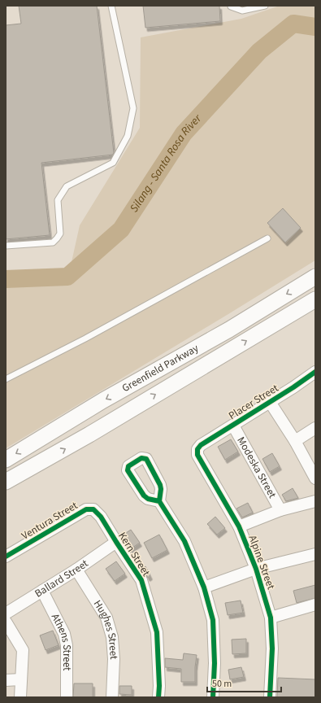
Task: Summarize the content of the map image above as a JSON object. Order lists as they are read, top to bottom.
{
  "streets": {
    "main road": ["Greenfield Parkway"],
    "street": [
      "Placer Street",
      "Modeska Street",
      "Ventura Street",
      "Kern Street",
      "Alpine Street",
      "Ballard Street",
      "Hughes Street",
      "Athens Street"
    ]
  },
  "crossings": [
    ["Placer Street", "Modeska Street"],
    ["Placer Street", "Alpine Street"],
    ["Ventura Street", "Kern Street"],
    ["Kern Street", "Ballard Street"],
    ["Ballard Street", "Hughes Street"],
    ["Ballard Street", "Athens Street"]
  ],
  "water": ["Silang - Santa Rosa River"],
  "scale_bar": "50 m"
}
